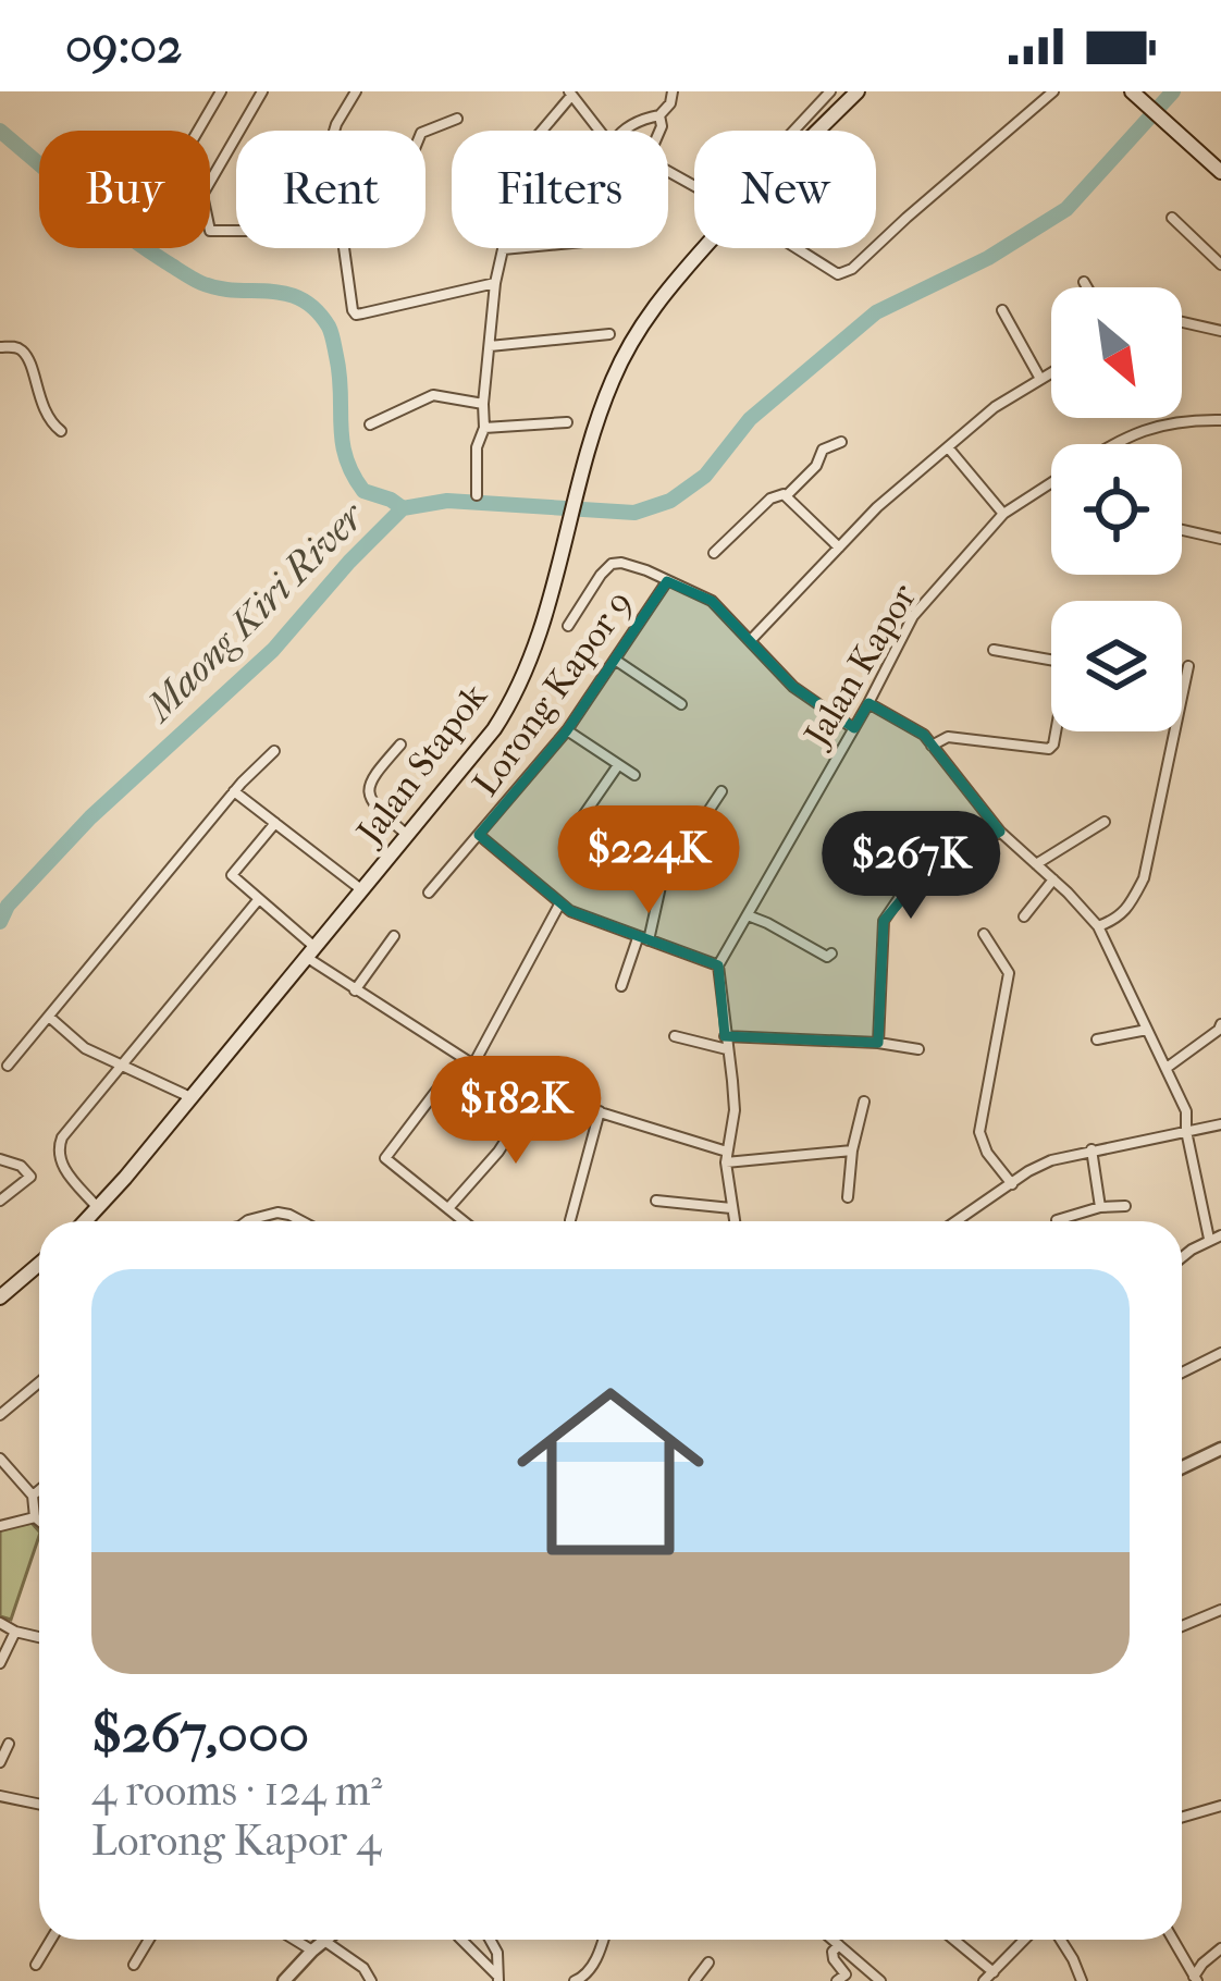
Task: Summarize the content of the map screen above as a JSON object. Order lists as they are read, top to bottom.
{
  "streets": {
    "main road": ["Jalan Stapok"],
    "street": ["Jalan Kapor", "Lorong Kapor 9"]
  },
  "crossings": [
    ["Jalan Kapor", "Lorong Kapor 9"]
  ],
  "water": ["Maong Kiri River"],
  "north": "bottom right",
  "page": {
    "status": "09:02",
    "chip": [
      "Buy",
      "Rent",
      "Filters",
      "New"
    ],
    "price": ["$224K", "$267K", "$182K"],
    "list": [
      {
        "name": "$267,000",
        "note": "4 rooms · 124 m² · Lorong Kapor 4"
      }
    ]
  }
}
